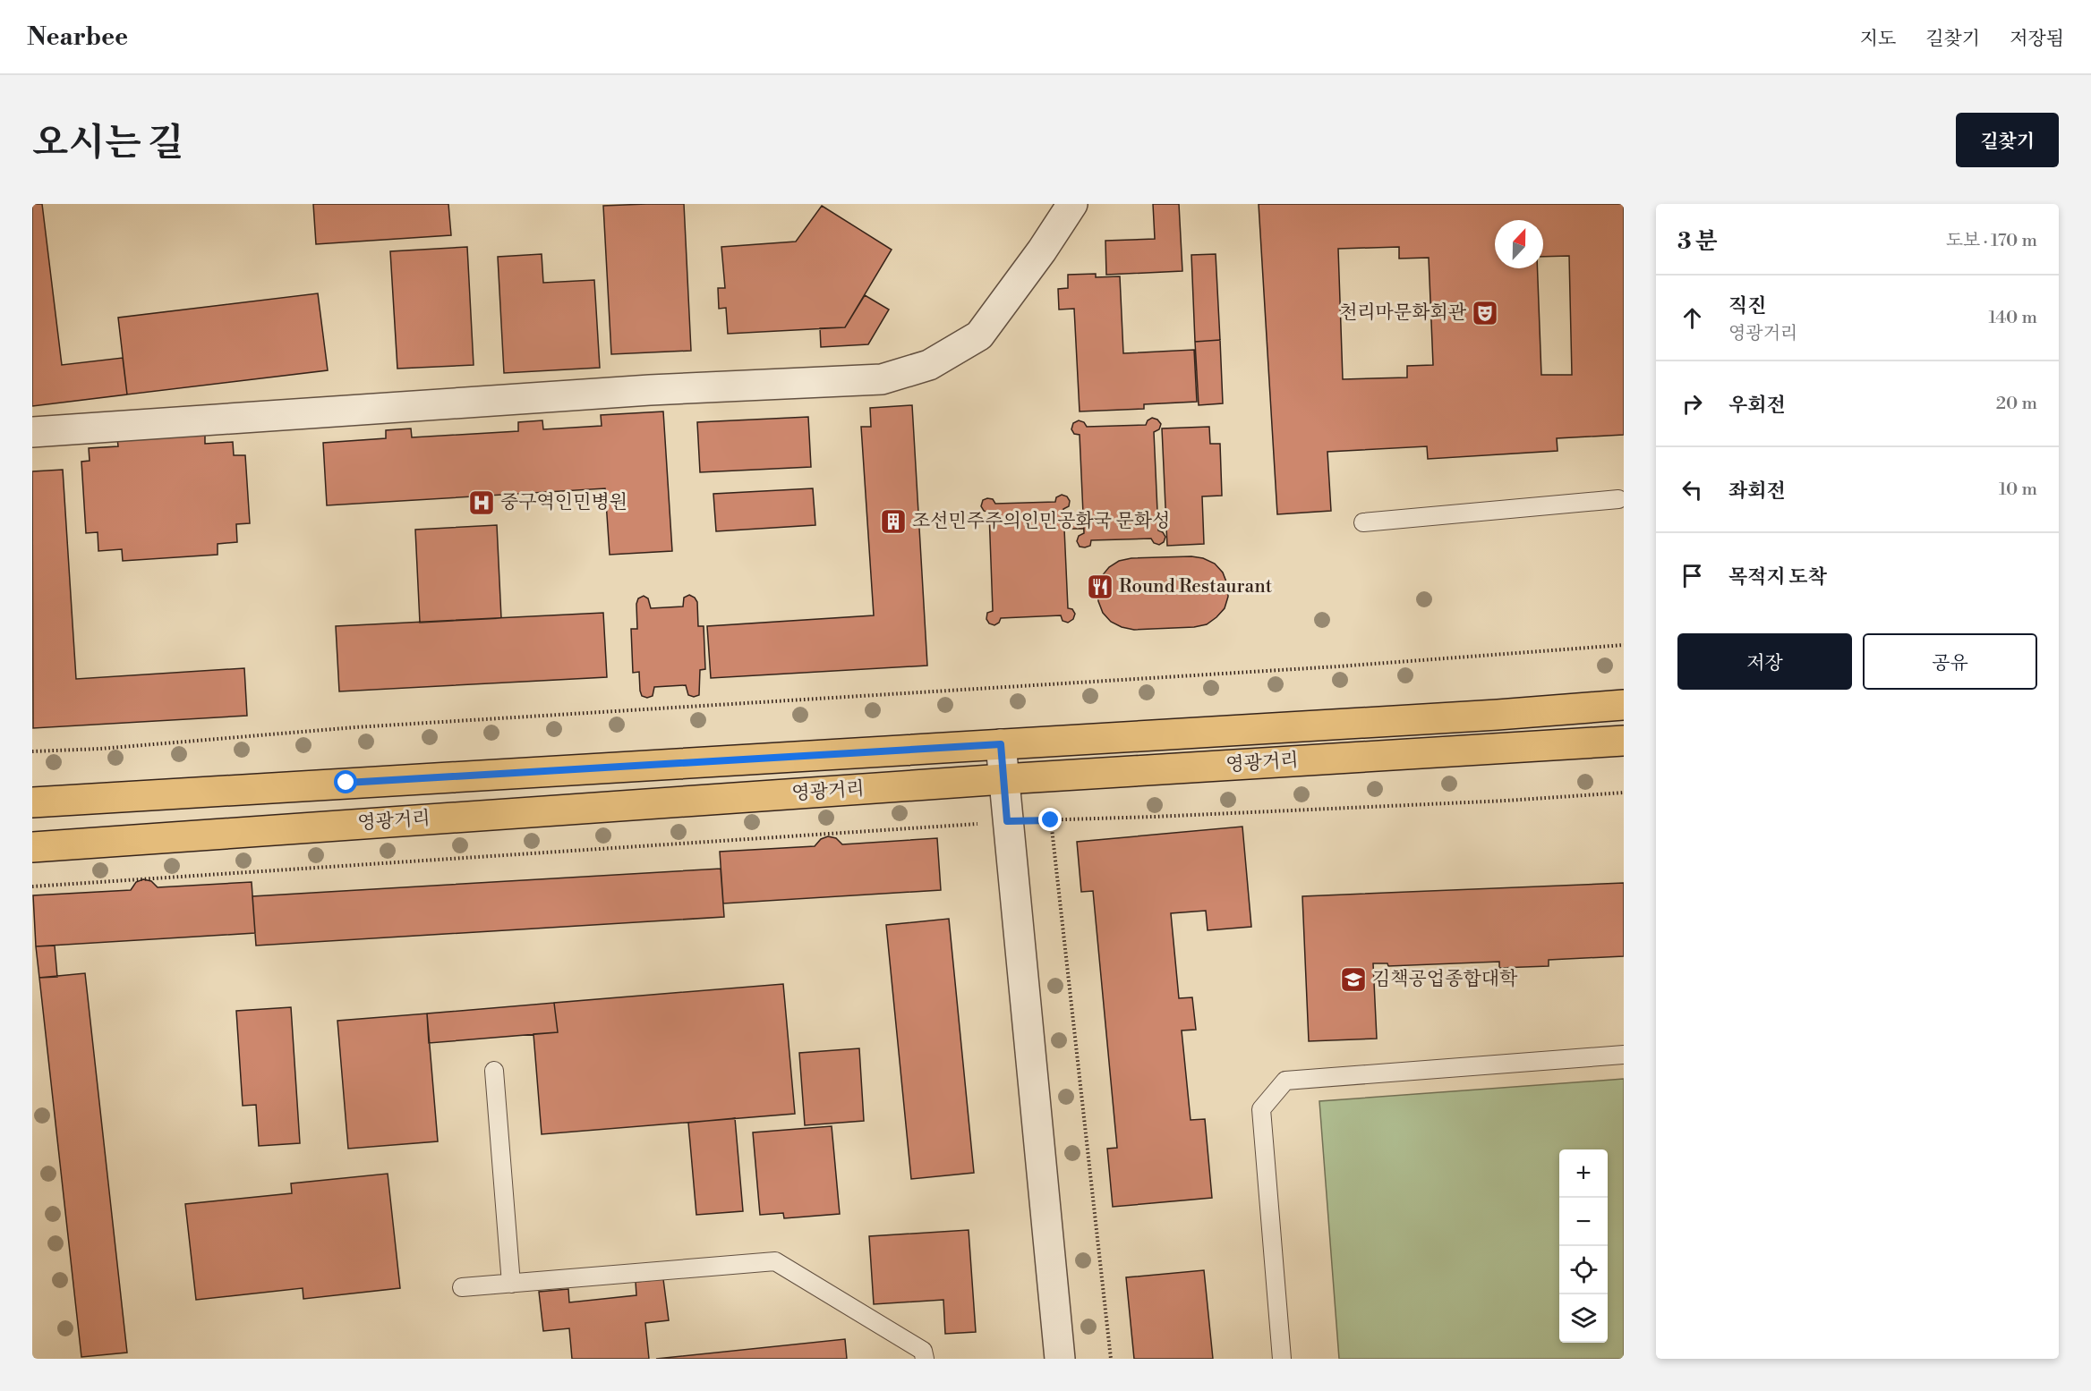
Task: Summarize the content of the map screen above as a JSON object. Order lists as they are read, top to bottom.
{
  "streets": {
    "main road": ["영광거리"]
  },
  "places": {
    "theatre": ["천리마문화회관"],
    "hospital": ["중구역인민병원"],
    "building": ["조선민주주의인민공화국 문화성"],
    "restaurant": ["Round Restaurant"],
    "school or university": ["김책공업종합대학"]
  },
  "north": "top",
  "page": {
    "header": "Nearbee",
    "nav": ["지도", "길찾기", "저장됨"],
    "title": "오시는 길",
    "buttons": [
      "길찾기",
      ["저장", "공유"]
    ],
    "heading": ["3 분", "도보 · 170 m"],
    "list": [
      ["직진", "영광거리", "140 m"],
      ["우회전", "20 m"],
      ["좌회전", "10 m"],
      "목적지 도착"
    ],
    "map_buttons": ["+", "−"]
  }
}
